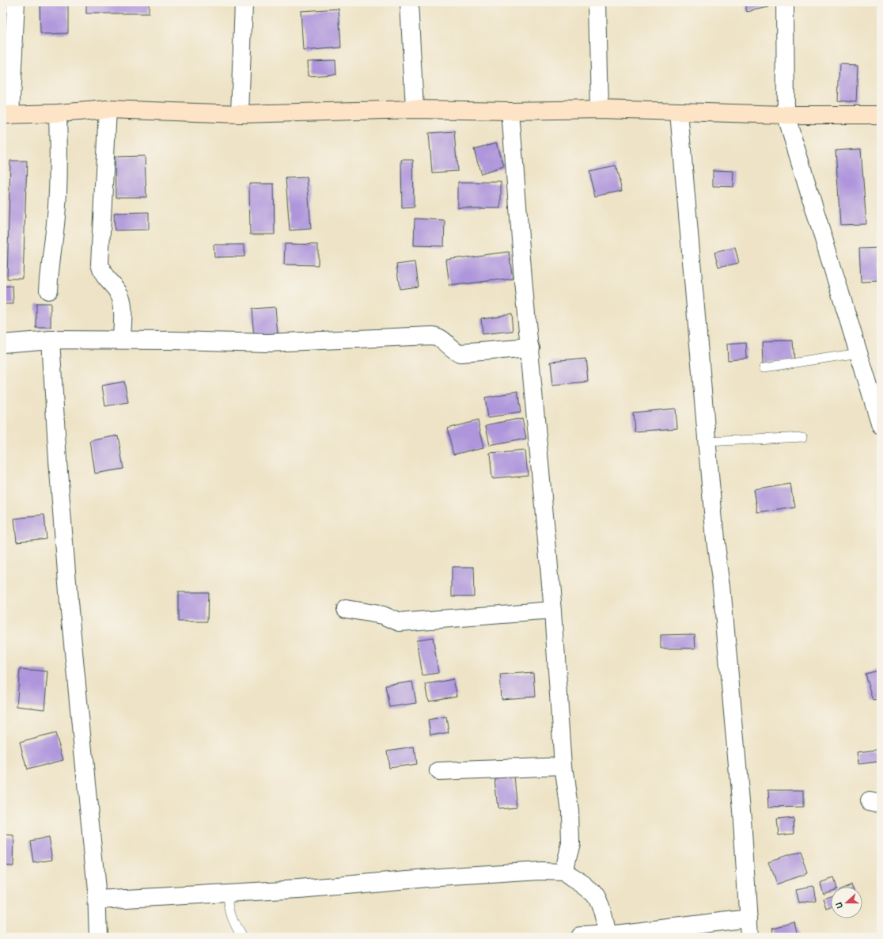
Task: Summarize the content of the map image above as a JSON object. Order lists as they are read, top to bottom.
{
  "north": "left"
}
